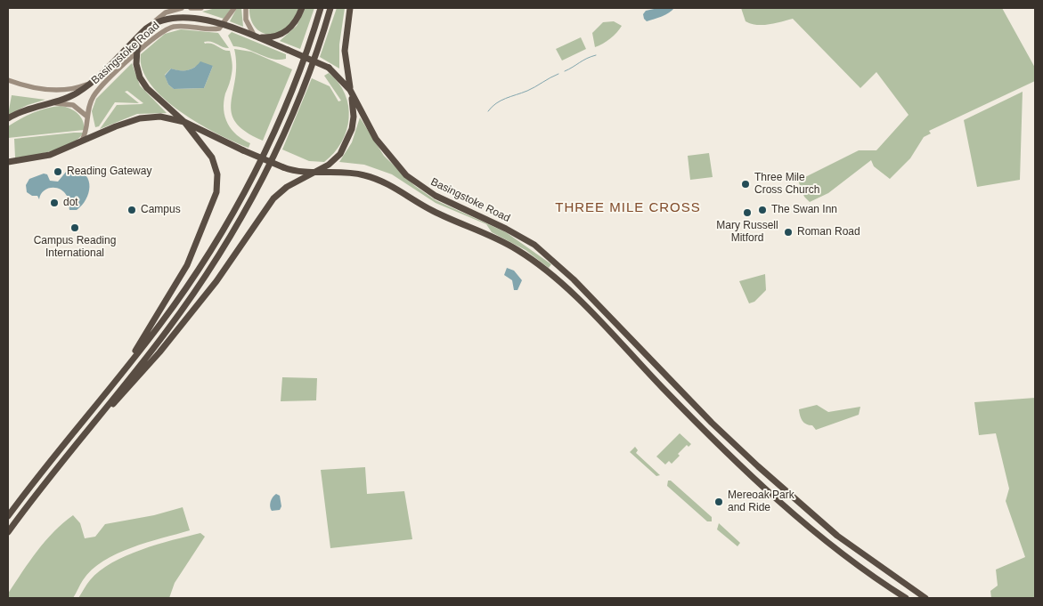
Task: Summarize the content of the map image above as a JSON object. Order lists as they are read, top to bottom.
{
  "streets": {
    "highway": ["Basingstoke Road"]
  },
  "districts": ["THREE MILE CROSS"],
  "places": [
    "Reading Gateway",
    "Three Mile Cross Church",
    "dot",
    "Campus",
    "The Swan Inn",
    "Mary Russell Mitford",
    "Campus Reading International",
    "Roman Road",
    "Mereoak Park and Ride"
  ]
}
